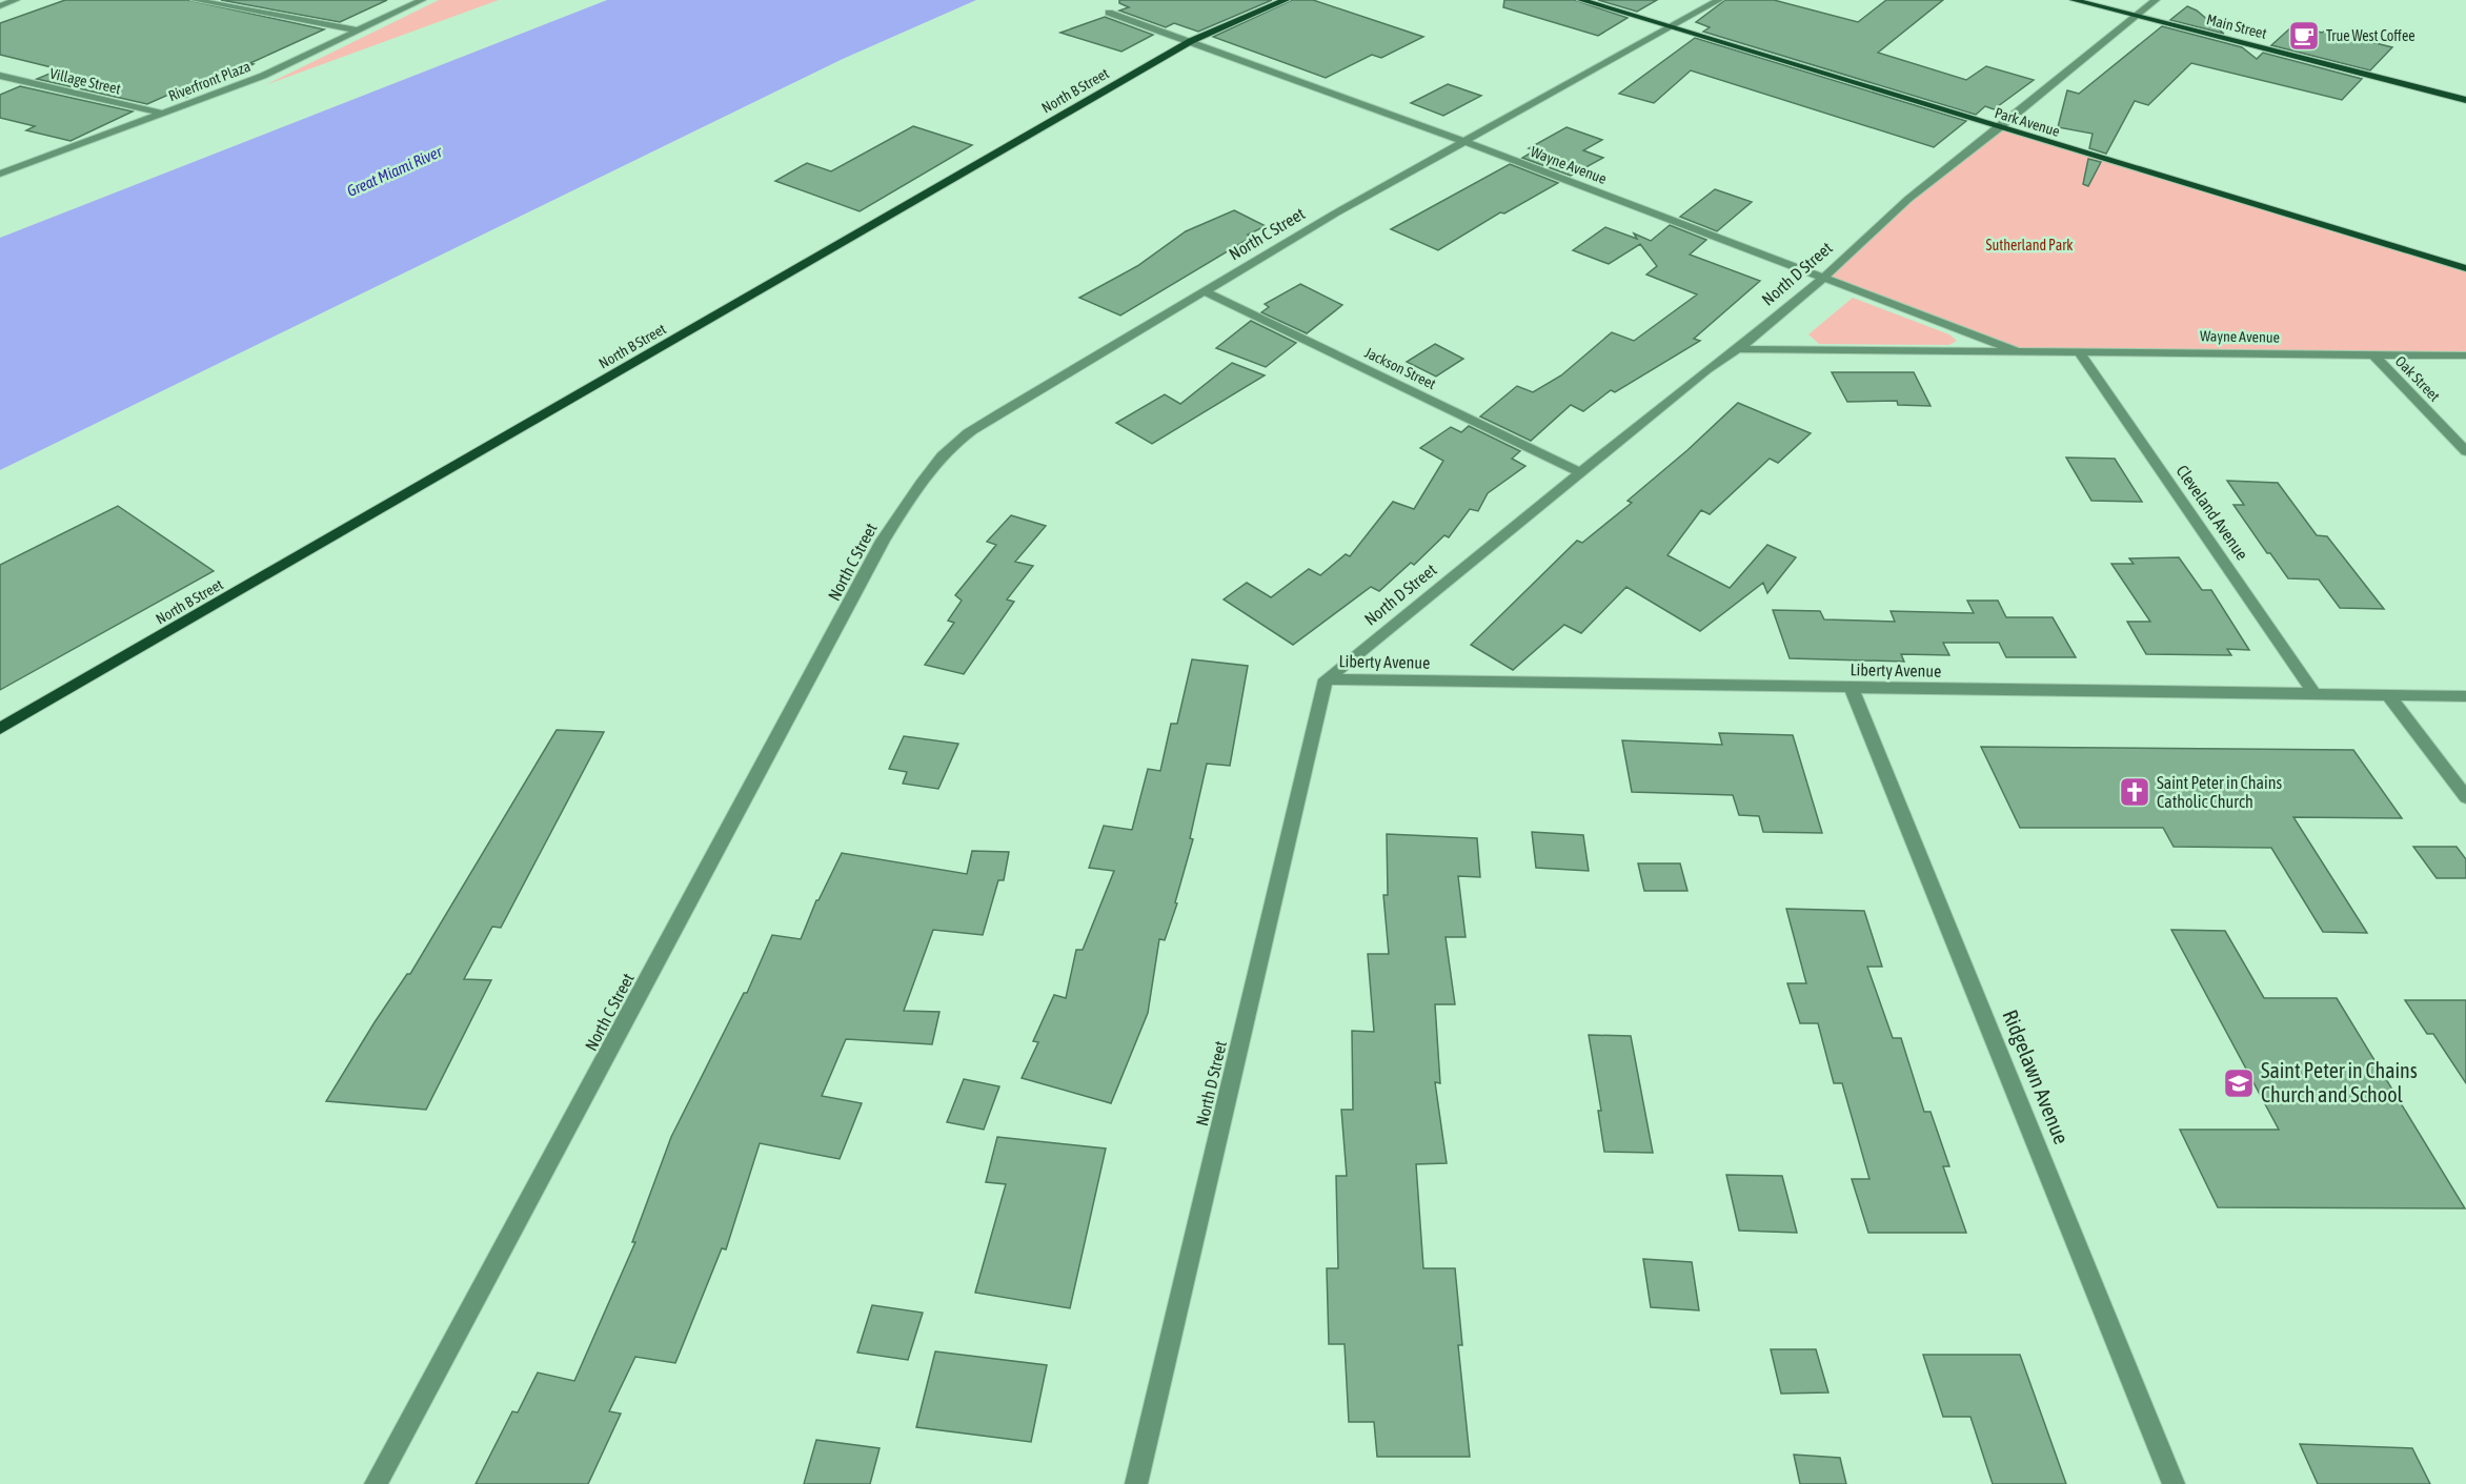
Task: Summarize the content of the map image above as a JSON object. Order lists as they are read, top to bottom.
{
  "streets": {
    "main road": ["Main Street", "North B Street", "Park Avenue"],
    "street": [
      "Village Street",
      "Riverfront Plaza",
      "Wayne Avenue",
      "North C Street",
      "North D Street",
      "Jackson Street",
      "Oak Street",
      "Cleveland Avenue",
      "Liberty Avenue",
      "Ridgelawn Avenue"
    ]
  },
  "crossings": [
    ["Main Street", "North D Street"],
    ["Village Street", "Riverfront Plaza"],
    ["North B Street", "Wayne Avenue"],
    ["Park Avenue", "North C Street"],
    ["Park Avenue", "North D Street"],
    ["Wayne Avenue", "North C Street"],
    ["Wayne Avenue", "North D Street"],
    ["Wayne Avenue", "Oak Street"],
    ["Wayne Avenue", "Cleveland Avenue"],
    ["North C Street", "Jackson Street"],
    ["North D Street", "Jackson Street"],
    ["North D Street", "Liberty Avenue"],
    ["Cleveland Avenue", "Liberty Avenue"],
    ["Liberty Avenue", "Ridgelawn Avenue"]
  ],
  "water": ["Great Miami River"],
  "parks": ["Sutherland Park"],
  "places": {
    "cafe": ["True West Coffee"],
    "church": ["Saint Peter in Chains Catholic Church"],
    "school or university": ["Saint Peter in Chains Church and School"]
  }
}
